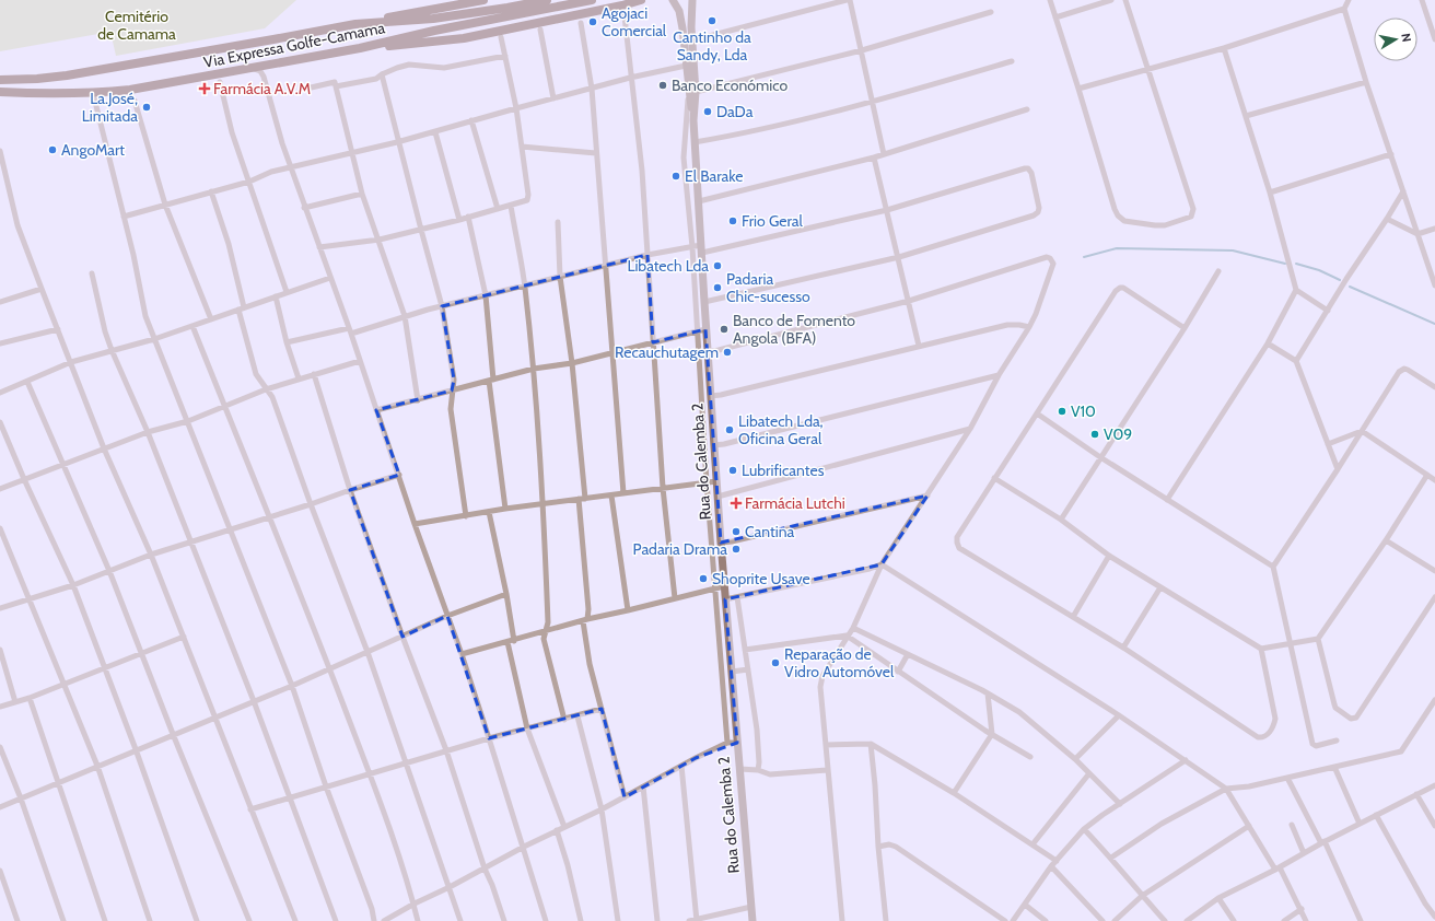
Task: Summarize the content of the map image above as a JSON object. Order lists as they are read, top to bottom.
{
  "streets": {
    "highway": ["Via Expressa Golfe-Camama"],
    "main road": ["Rua do Calemba 2"]
  },
  "parks": ["Cemitério de Camama"],
  "places": {
    "other": [
      "Cantinho da Sandy, Lda",
      "Agojaci Comercial",
      "Banco Económico",
      "La.José, Limitada",
      "DaDa",
      "AngoMart",
      "El Barake",
      "Frio Geral",
      "Libatech Lda",
      "Padaria Chic-sucesso",
      "Banco de Fomento Angola (BFA)",
      "Recauchutagem",
      "V10",
      "Libatech Lda, Oficina Geral",
      "V09",
      "Lubrificantes",
      "Cantina",
      "Padaria Drama",
      "Shoprite Usave",
      "Reparação de Vidro Automóvel"
    ],
    "health": ["Farmácia A.V.M", "Farmácia Lutchi"]
  },
  "north": "right"
}
